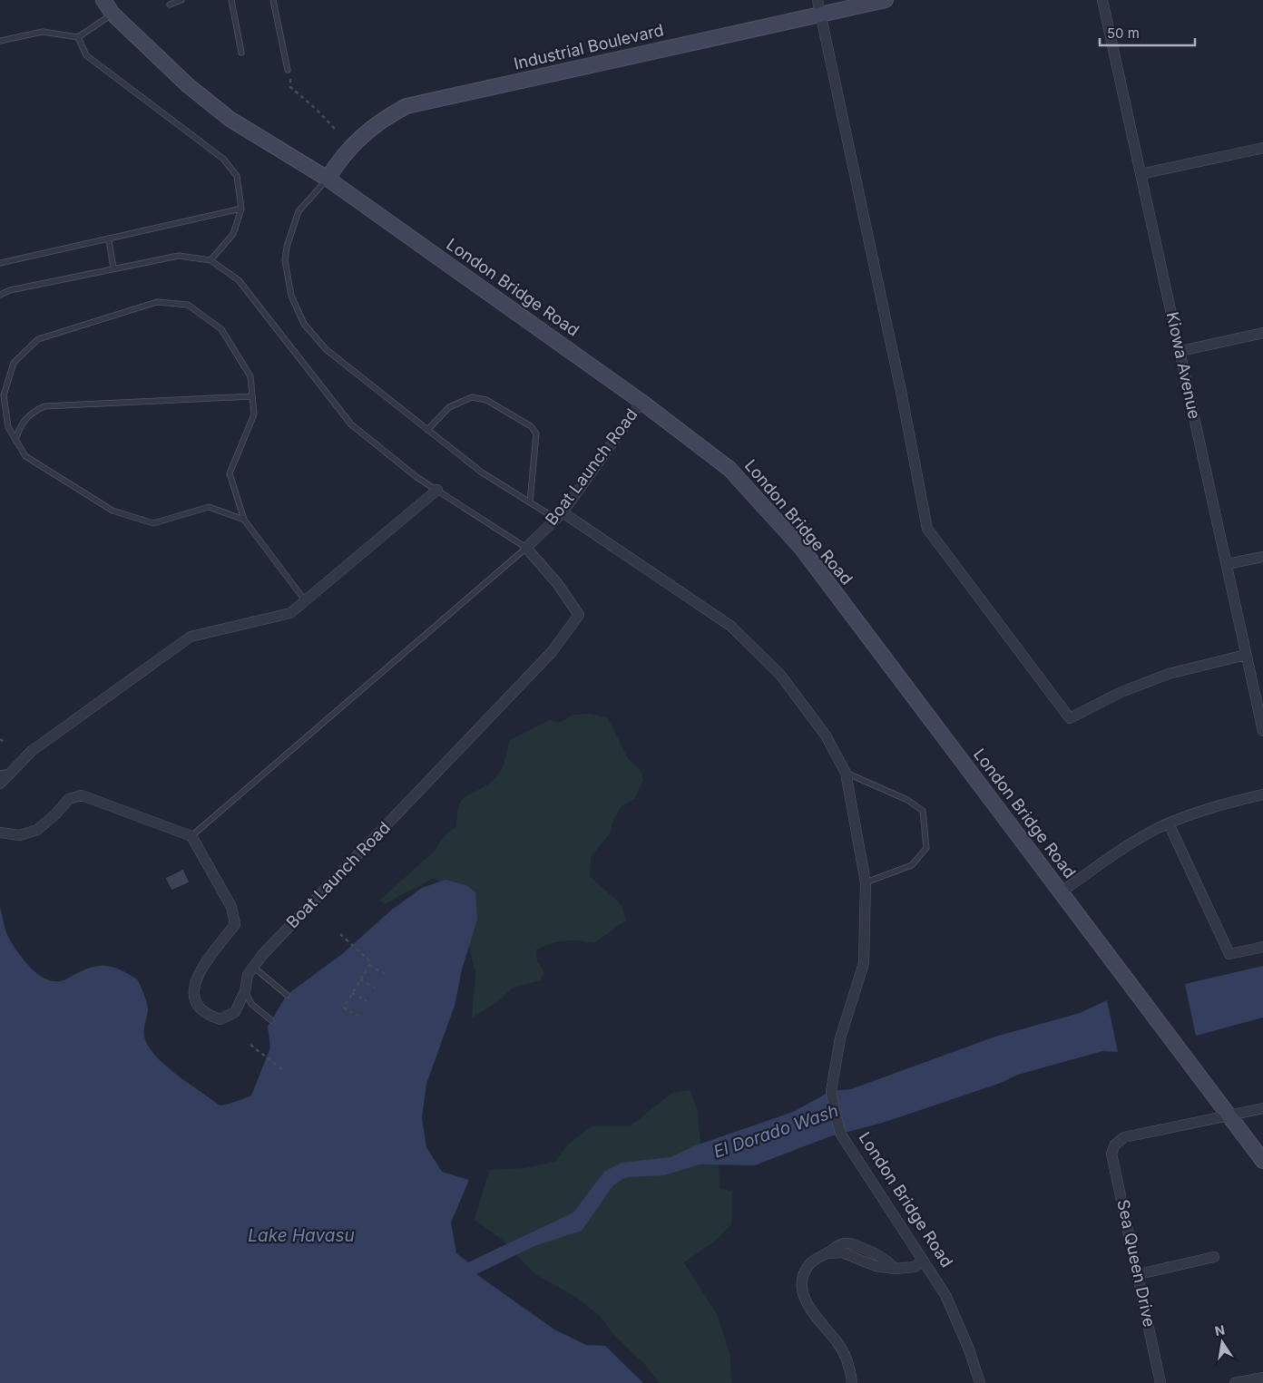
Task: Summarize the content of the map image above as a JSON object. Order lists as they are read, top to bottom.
{
  "streets": {
    "street": [
      "Industrial Boulevard",
      "London Bridge Road",
      "Kiowa Avenue",
      "Boat Launch Road",
      "Sea Queen Drive"
    ]
  },
  "crossings": [
    ["Industrial Boulevard", "London Bridge Road"],
    ["London Bridge Road", "Boat Launch Road"],
    ["London Bridge Road", "Sea Queen Drive"]
  ],
  "water": ["El Dorado Wash", "Lake Havasu"],
  "scale_bar": "50 m",
  "north": "top"
}
